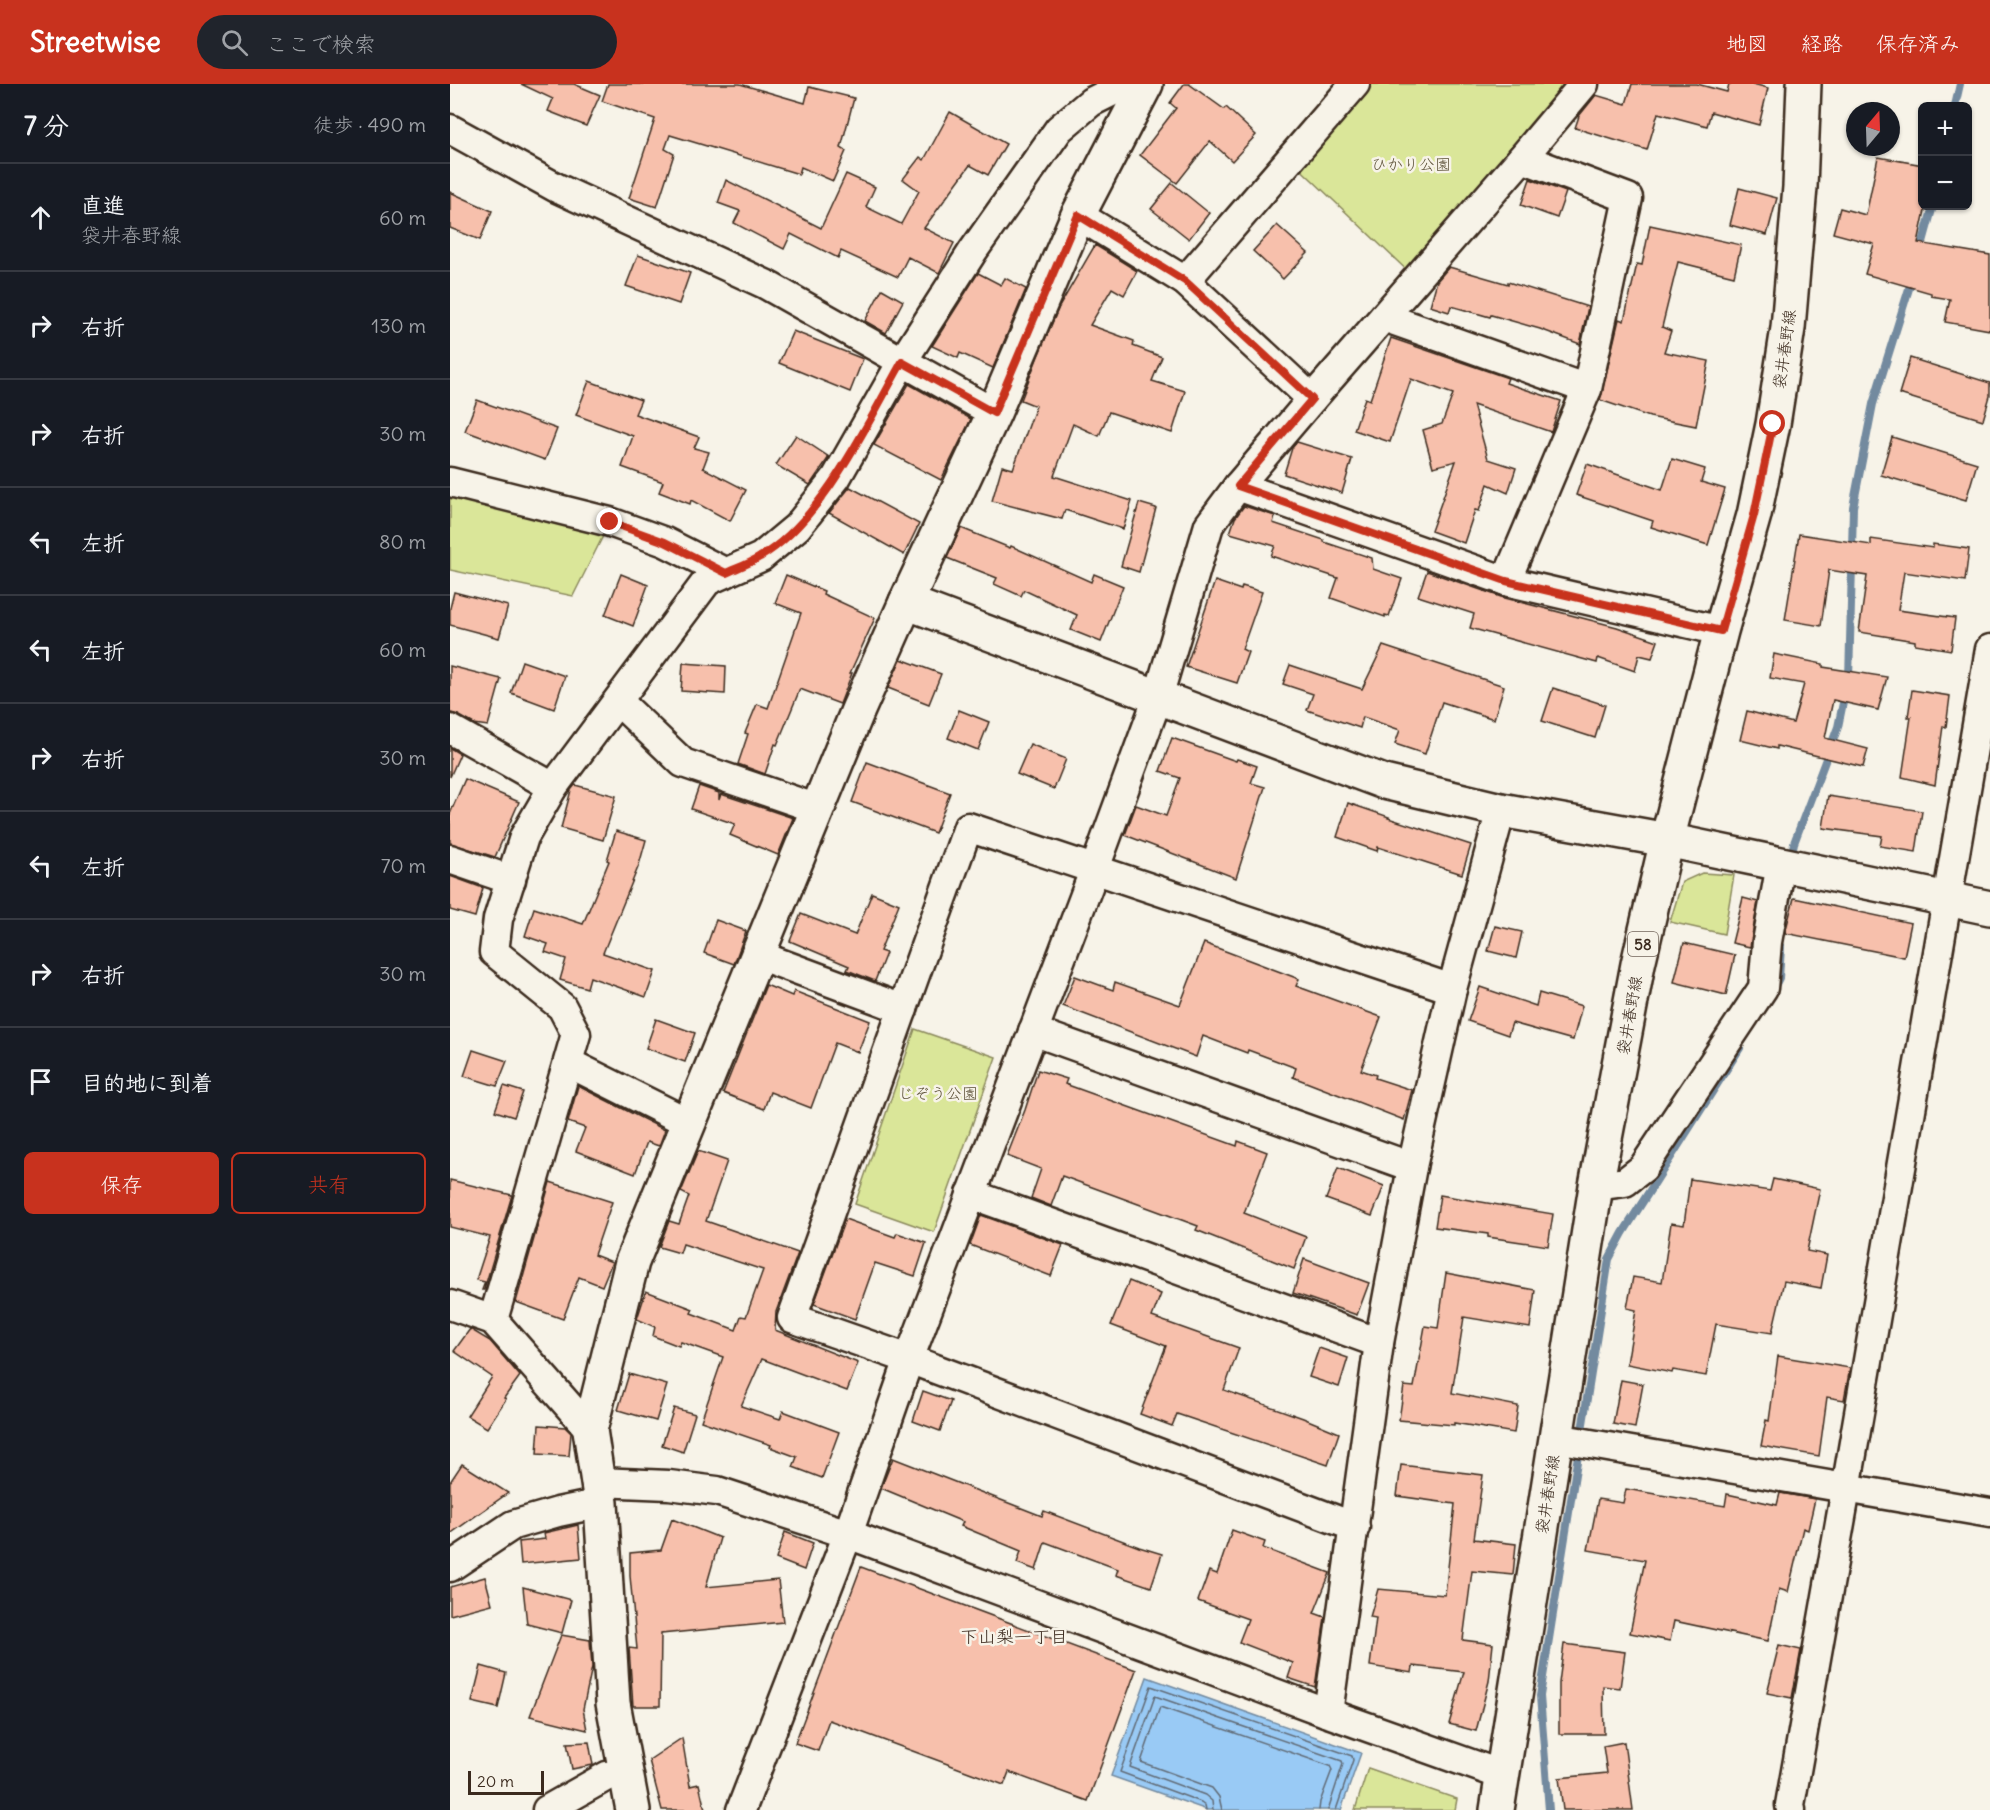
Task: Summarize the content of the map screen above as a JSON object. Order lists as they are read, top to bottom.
{
  "streets": {
    "street": ["袋井春野線", "58"]
  },
  "districts": ["下山梨一丁目"],
  "parks": ["ひかり公園", "じぞう公園"],
  "scale_bar": "20 m",
  "north": "top",
  "page": {
    "header": "Streetwise",
    "search": "ここで検索",
    "nav": ["地図", "経路", "保存済み"],
    "heading": ["7 分", "徒歩 · 490 m"],
    "map_buttons": ["+", "−"],
    "list": [
      ["直進", "袋井春野線", "60 m"],
      ["右折", "130 m"],
      ["右折", "30 m"],
      ["左折", "80 m"],
      ["左折", "60 m"],
      ["右折", "30 m"],
      ["左折", "70 m"],
      ["右折", "30 m"],
      "目的地に到着"
    ],
    "buttons": ["保存", "共有"],
    "scale": "20 m"
  }
}
